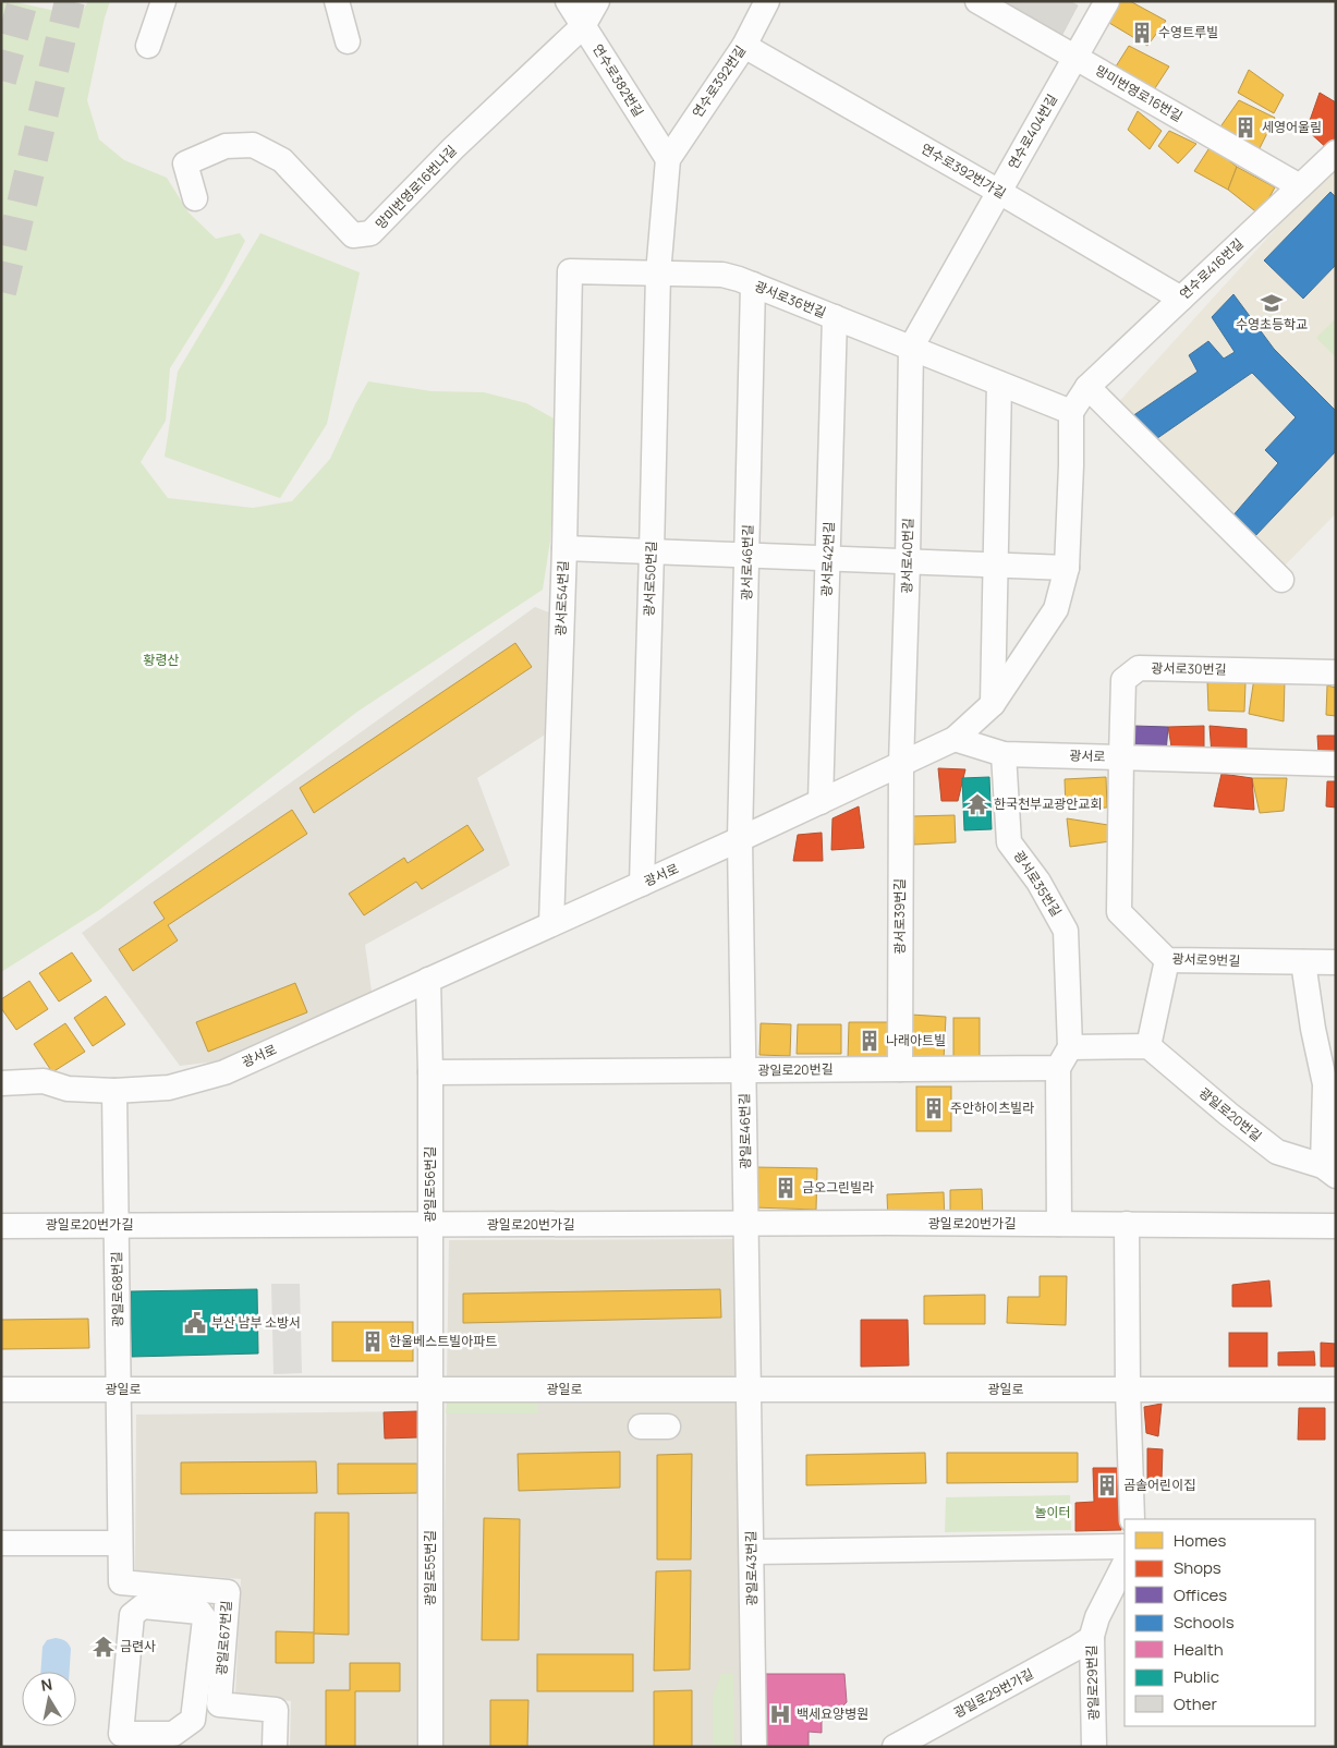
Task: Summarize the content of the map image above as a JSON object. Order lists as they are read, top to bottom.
{
  "streets": {
    "street": [
      "연수로382번길",
      "연수로392번길",
      "망미번영로16번길",
      "연수로404번길",
      "연수로392번가길",
      "망미번영로16번나길",
      "연수로416번길",
      "광서로36번길",
      "광서로40번길",
      "광서로42번길",
      "광서로46번길",
      "광서로50번길",
      "광서로54번길",
      "광서로30번길",
      "광서로",
      "광서로35번길",
      "광서로39번길",
      "광서로9번길",
      "광일로20번길",
      "광일로46번길",
      "광일로56번길",
      "광일로20번가길",
      "광일로68번길",
      "광일로",
      "광일로55번길",
      "광일로43번길",
      "광일로67번길",
      "광일로29번길",
      "광일로29번가길"
    ]
  },
  "crossings": [
    ["연수로382번길", "연수로392번길"],
    ["연수로382번길", "망미번영로16번나길"],
    ["연수로382번길", "광서로50번길"],
    ["연수로392번길", "연수로392번가길"],
    ["연수로392번길", "광서로50번길"],
    ["망미번영로16번길", "연수로404번길"],
    ["망미번영로16번길", "연수로416번길"],
    ["연수로404번길", "연수로392번가길"],
    ["연수로404번길", "광서로36번길"],
    ["연수로404번길", "광서로40번길"],
    ["연수로392번가길", "연수로416번길"],
    ["연수로416번길", "광서로36번길"],
    ["광서로36번길", "광서로40번길"],
    ["광서로36번길", "광서로42번길"],
    ["광서로36번길", "광서로46번길"],
    ["광서로36번길", "광서로50번길"],
    ["광서로36번길", "광서로54번길"],
    ["광서로40번길", "광서로"],
    ["광서로40번길", "광서로39번길"],
    ["광서로42번길", "광서로"],
    ["광서로46번길", "광서로"],
    ["광서로46번길", "광일로46번길"],
    ["광서로50번길", "광서로"],
    ["광서로54번길", "광서로"],
    ["광서로30번길", "광서로"],
    ["광서로30번길", "광서로9번길"],
    ["광서로", "광서로35번길"],
    ["광서로", "광서로39번길"],
    ["광서로", "광서로9번길"],
    ["광서로", "광일로46번길"],
    ["광서로", "광일로56번길"],
    ["광서로", "광일로68번길"],
    ["광서로35번길", "광일로20번길"],
    ["광서로39번길", "광일로20번길"],
    ["광서로9번길", "광일로20번길"],
    ["광일로20번길", "광일로46번길"],
    ["광일로20번길", "광일로56번길"],
    ["광일로46번길", "광일로20번가길"],
    ["광일로46번길", "광일로"],
    ["광일로46번길", "광일로43번길"],
    ["광일로56번길", "광일로20번가길"],
    ["광일로56번길", "광일로"],
    ["광일로56번길", "광일로55번길"],
    ["광일로20번가길", "광일로68번길"],
    ["광일로68번길", "광일로"],
    ["광일로68번길", "광일로67번길"],
    ["광일로", "광일로55번길"],
    ["광일로", "광일로43번길"],
    ["광일로", "광일로67번길"],
    ["광일로29번길", "광일로29번가길"]
  ],
  "parks": ["황령산", "놀이터"],
  "places": {
    "building": [
      "수영트루빌",
      "세영어울림",
      "나래아트빌",
      "주안하이츠빌라",
      "금오그린빌라",
      "한울베스트빌아파트",
      "곰솔어린이집"
    ],
    "school or university": ["수영초등학교"],
    "temple": ["한국천부교광안교회", "금련사"],
    "public building": ["부산 남부 소방서"],
    "hospital": ["백세요양병원"]
  },
  "legend": [
    "Homes",
    "Shops",
    "Offices",
    "Schools",
    "Health",
    "Public",
    "Other"
  ],
  "north": "top"
}
